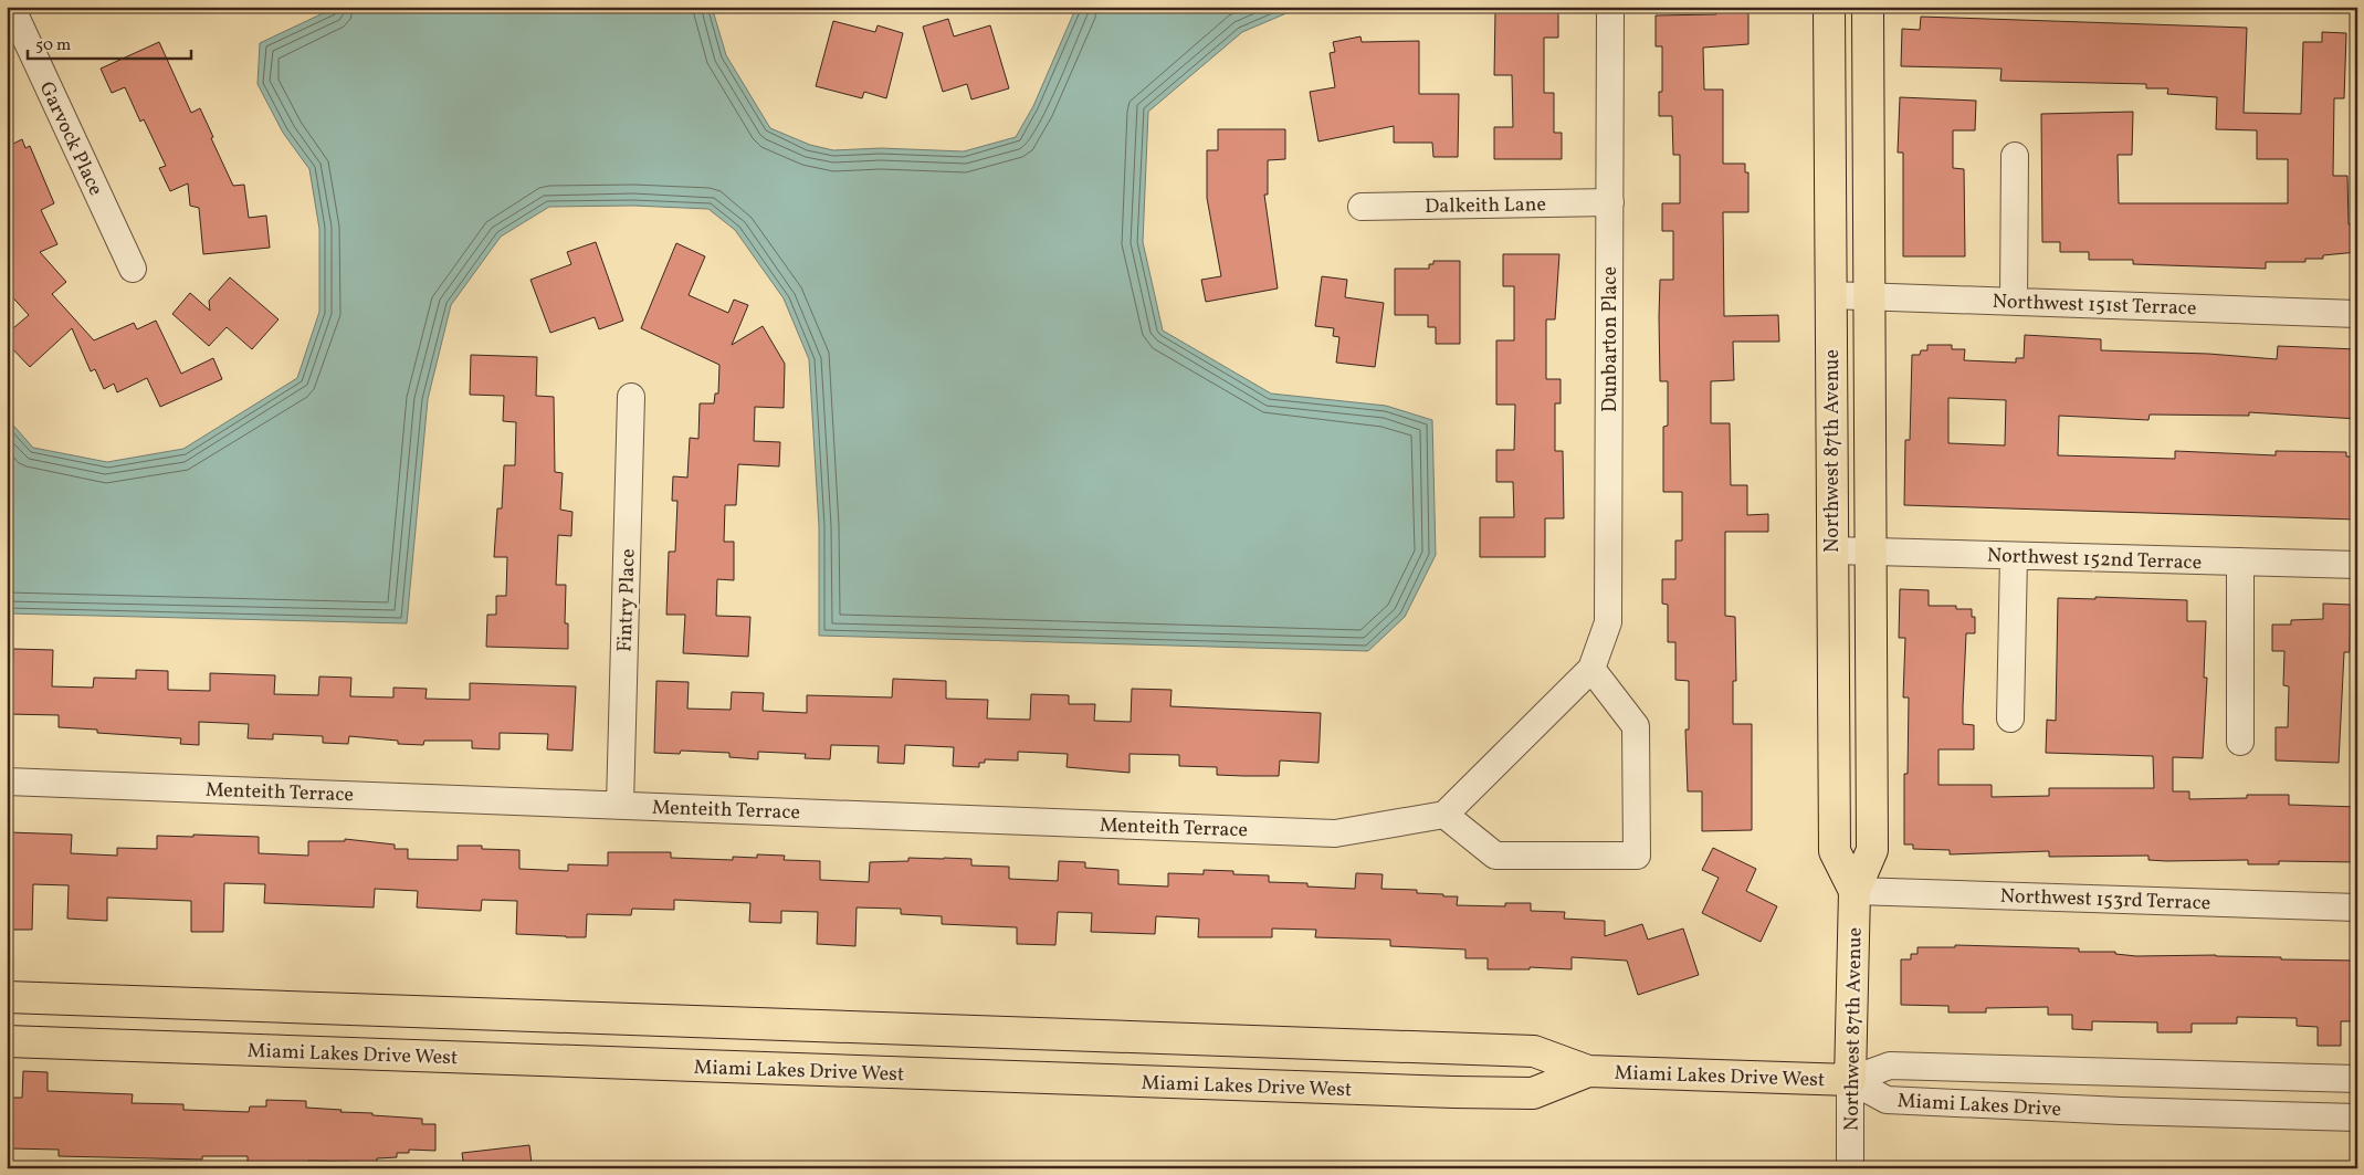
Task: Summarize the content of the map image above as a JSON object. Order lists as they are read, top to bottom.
{
  "streets": {
    "main road": ["Northwest 87th Avenue", "Miami Lakes Drive West"],
    "street": [
      "Garvock Place",
      "Dalkeith Lane",
      "Northwest 151st Terrace",
      "Dunbarton Place",
      "Northwest 152nd Terrace",
      "Fintry Place",
      "Menteith Terrace",
      "Northwest 153rd Terrace",
      "Miami Lakes Drive"
    ]
  },
  "crossings": [
    ["Dalkeith Lane", "Dunbarton Place"],
    ["Northwest 151st Terrace", "Northwest 87th Avenue"],
    ["Dunbarton Place", "Menteith Terrace"],
    ["Northwest 87th Avenue", "Northwest 152nd Terrace"],
    ["Northwest 87th Avenue", "Northwest 153rd Terrace"],
    ["Northwest 87th Avenue", "Miami Lakes Drive West"],
    ["Northwest 87th Avenue", "Miami Lakes Drive"],
    ["Fintry Place", "Menteith Terrace"],
    ["Miami Lakes Drive West", "Miami Lakes Drive"]
  ],
  "scale_bar": "50 m"
}
